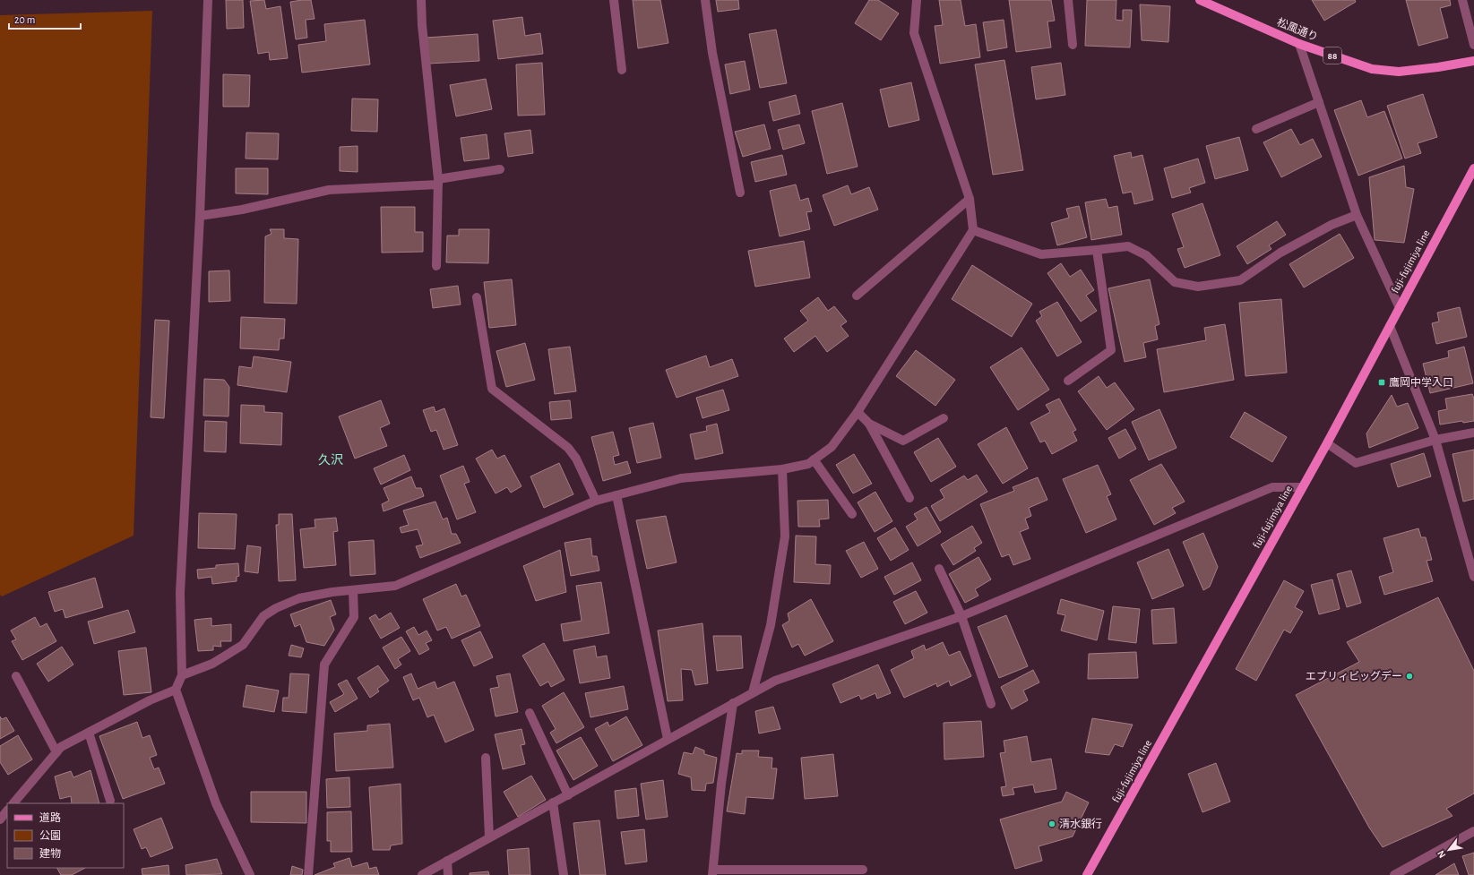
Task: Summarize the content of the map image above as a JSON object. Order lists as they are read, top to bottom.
{
  "streets": {
    "main road": ["松風通り", "88", "fuji-fujimiya line"]
  },
  "districts": ["久沢"],
  "places": {
    "transit": ["鷹岡中学入口"],
    "other": ["エブリィビッグデー", "清水銀行"]
  },
  "legend": ["道路", "公園", "建物"],
  "scale_bar": "20 m",
  "north": "bottom left"
}
